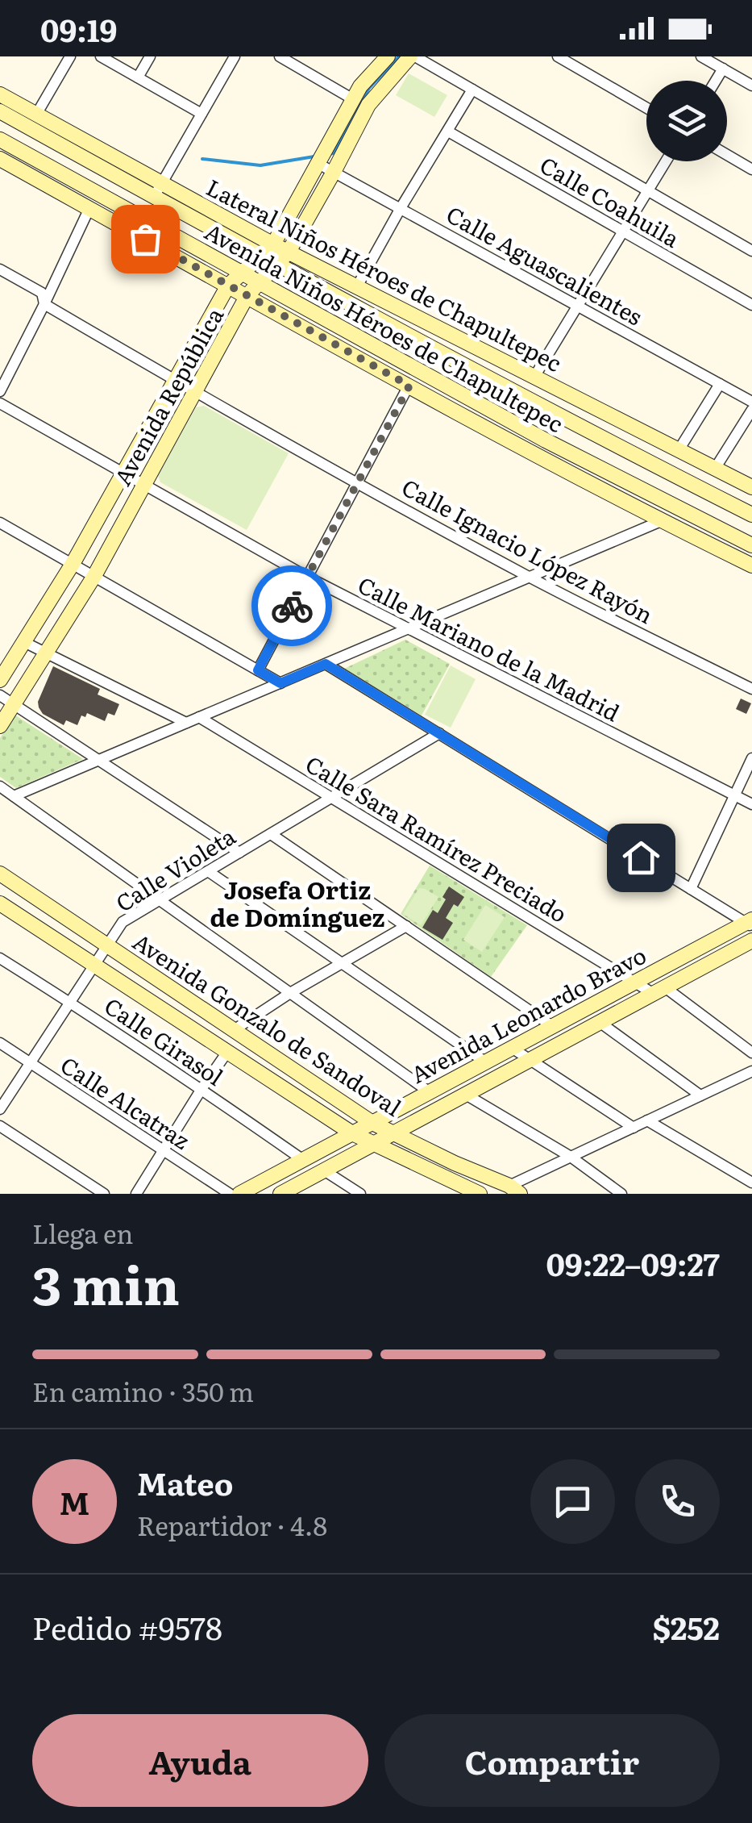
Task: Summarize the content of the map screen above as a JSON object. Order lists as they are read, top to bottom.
{
  "streets": {
    "street": [
      "Calle Coahuila",
      "Calle Aguascalientes",
      "Lateral Niños Héroes de Chapultepec",
      "Avenida Niños Héroes de Chapultepec",
      "Avenida República",
      "Calle Ignacio López Rayón",
      "Calle Mariano de la Madrid",
      "Calle Sara Ramírez Preciado",
      "Calle Violeta",
      "Avenida Leonardo Bravo",
      "Avenida Gonzalo de Sandoval",
      "Calle Girasol",
      "Calle Alcatraz"
    ]
  },
  "crossings": [
    ["Calle Aguascalientes", "Avenida República"],
    ["Lateral Niños Héroes de Chapultepec", "Avenida Niños Héroes de Chapultepec"],
    ["Lateral Niños Héroes de Chapultepec", "Avenida República"],
    ["Avenida Niños Héroes de Chapultepec", "Avenida República"],
    ["Avenida República", "Calle Ignacio López Rayón"],
    ["Avenida República", "Calle Mariano de la Madrid"],
    ["Calle Sara Ramírez Preciado", "Calle Violeta"],
    ["Calle Sara Ramírez Preciado", "Avenida Leonardo Bravo"],
    ["Calle Violeta", "Avenida Gonzalo de Sandoval"],
    ["Calle Violeta", "Calle Girasol"],
    ["Calle Violeta", "Calle Alcatraz"],
    ["Avenida Leonardo Bravo", "Avenida Gonzalo de Sandoval"],
    ["Avenida Leonardo Bravo", "Calle Girasol"]
  ],
  "districts": ["Josefa Ortiz de Domínguez"],
  "page": {
    "status": "09:19",
    "heading": ["3 min", "Llega en", "09:22–09:27"],
    "panel": [
      "Mateo",
      "Repartidor · 4.8",
      "Pedido #9578",
      "$252"
    ],
    "bar": "En camino · 350 m",
    "round": "M",
    "buttons": ["Ayuda", "Compartir"]
  }
}
